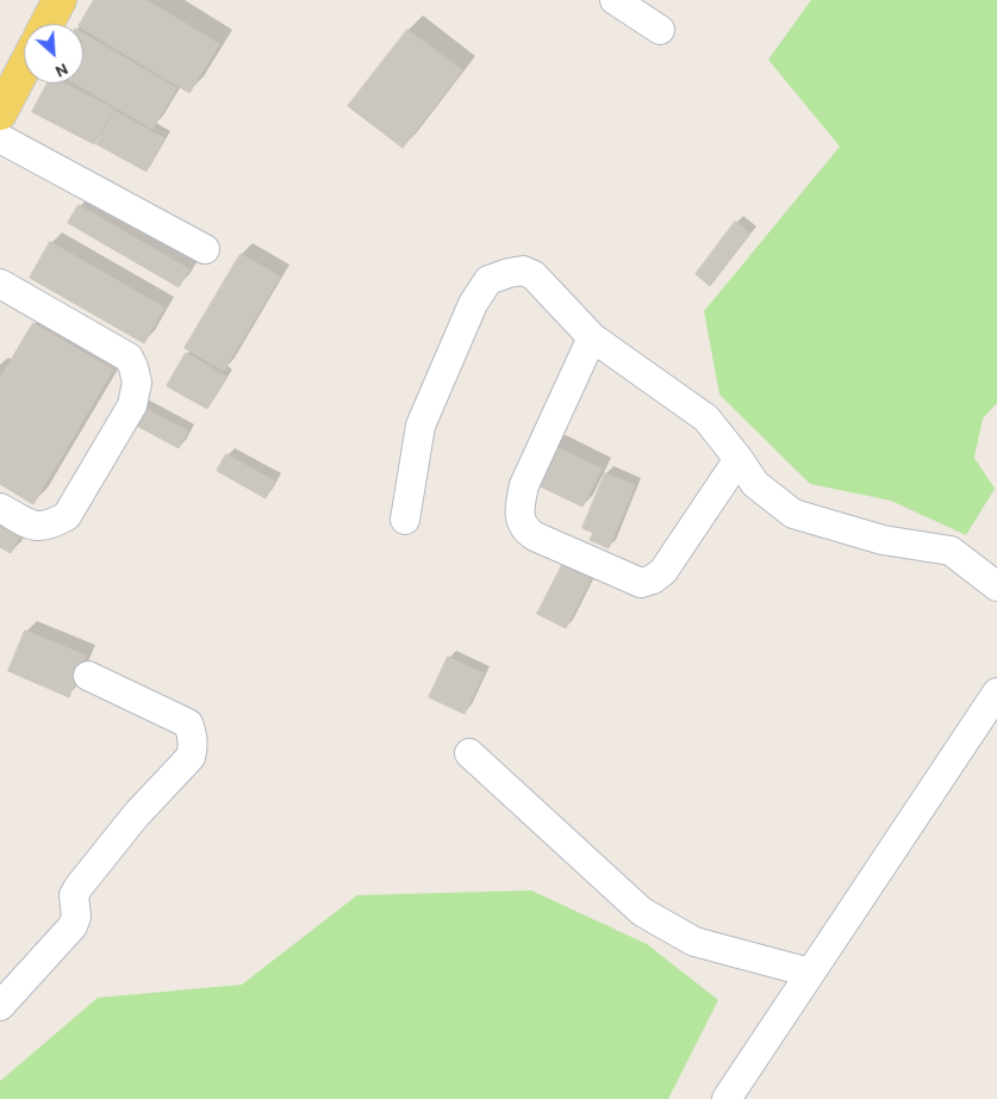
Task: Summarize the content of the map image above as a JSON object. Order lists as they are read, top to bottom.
{
  "north": "bottom right"
}
